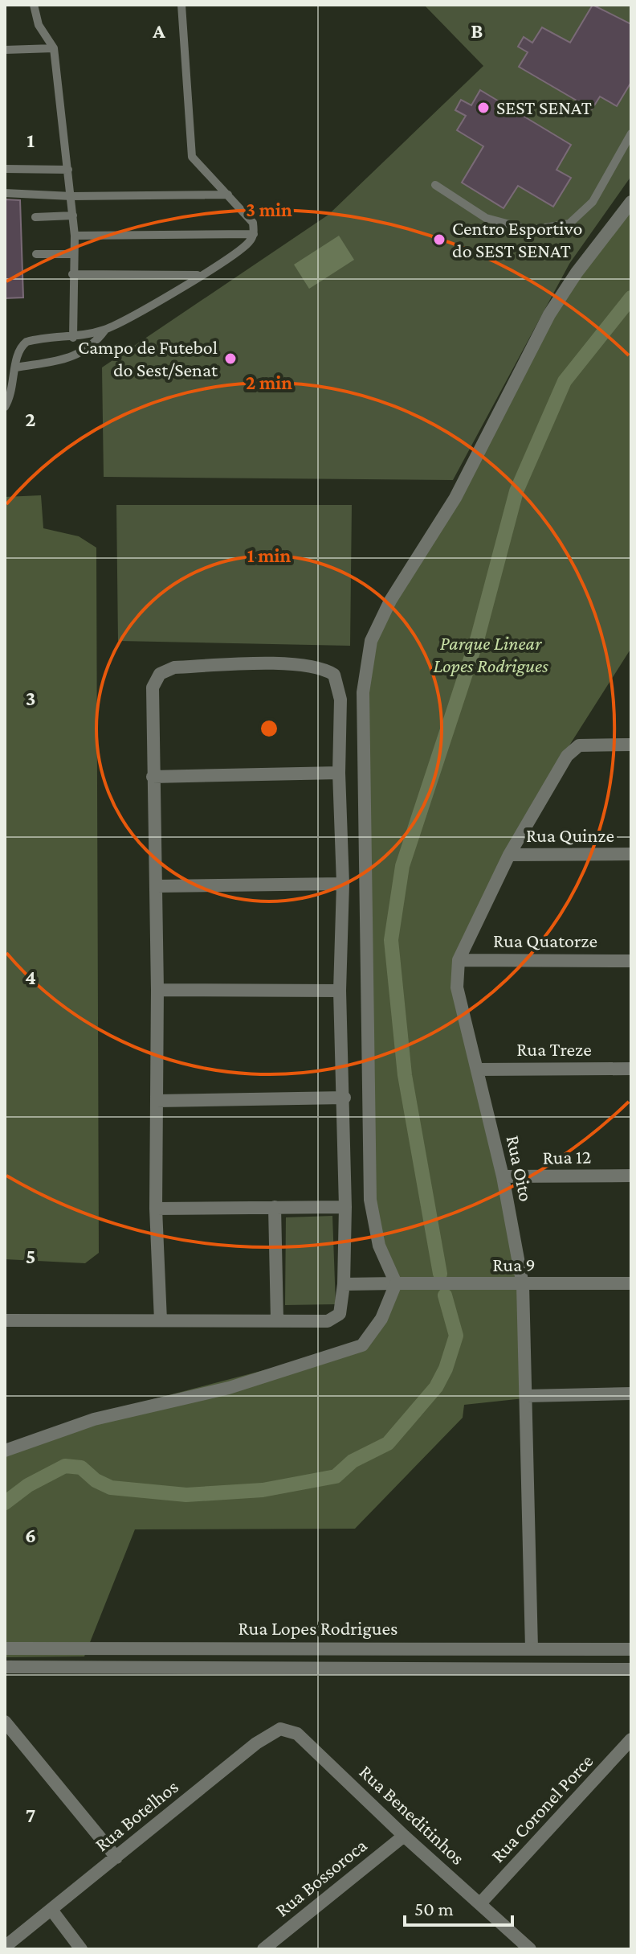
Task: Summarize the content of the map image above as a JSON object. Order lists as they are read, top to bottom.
{
  "streets": {
    "street": [
      "Rua Quinze",
      "Rua Quatorze",
      "Rua Treze",
      "Rua 12",
      "Rua Oito",
      "Rua 9",
      "Rua Lopes Rodrigues",
      "Rua Coronel Porce",
      "Rua Beneditinhos",
      "Rua Botelhos",
      "Rua Bossoroca"
    ]
  },
  "crossings": [
    ["Rua Quinze", "Rua Oito"],
    ["Rua Quatorze", "Rua Oito"],
    ["Rua Treze", "Rua Oito"],
    ["Rua 12", "Rua Oito"],
    ["Rua Oito", "Rua 9"],
    ["Rua Oito", "Rua Lopes Rodrigues"],
    ["Rua Coronel Porce", "Rua Beneditinhos"],
    ["Rua Beneditinhos", "Rua Botelhos"],
    ["Rua Beneditinhos", "Rua Bossoroca"]
  ],
  "parks": ["Parque Linear Lopes Rodrigues"],
  "places": ["SEST SENAT", "Centro Esportivo do SEST SENAT", "Campo de Futebol do Sest/Senat"],
  "scale_bar": "50 m",
  "grid": {
    "columns": ["A", "B"],
    "rows": [
      "1",
      "2",
      "3",
      "4",
      "5",
      "6",
      "7"
    ]
  },
  "rings": ["3 min", "2 min", "1 min"]
}
